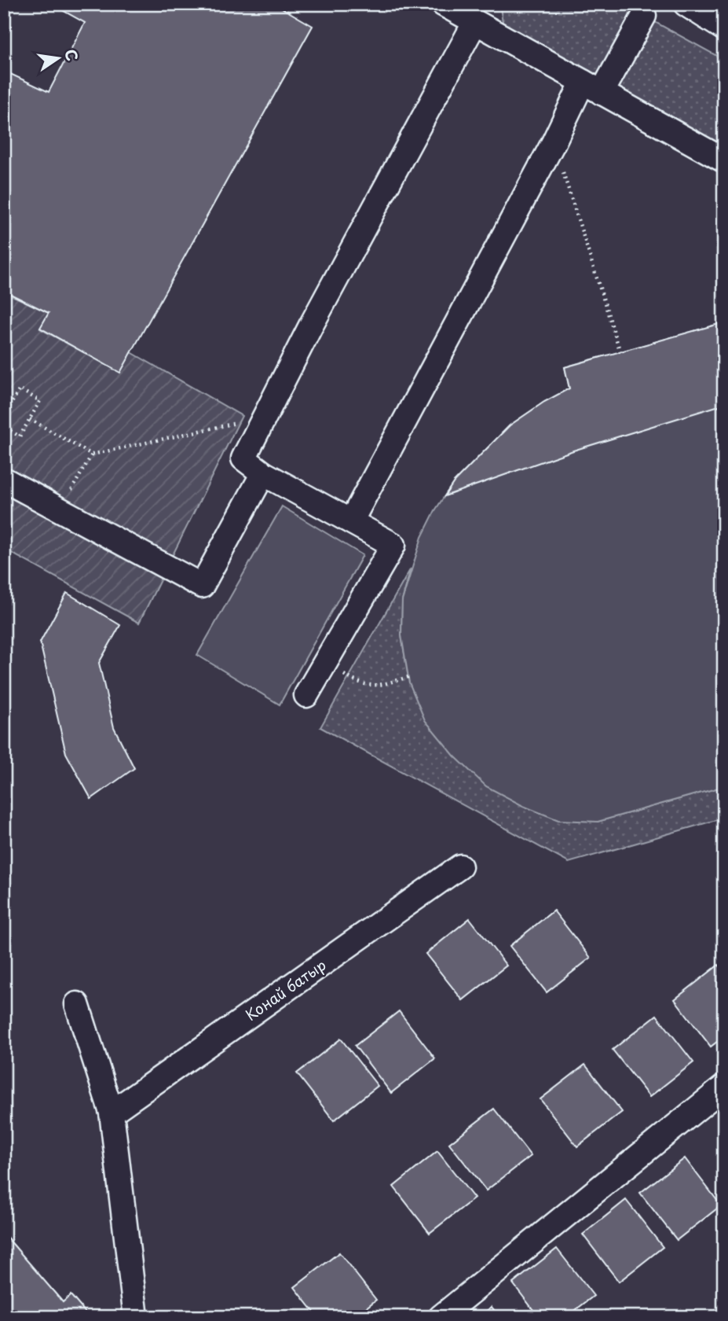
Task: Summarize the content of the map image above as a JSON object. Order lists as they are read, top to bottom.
{
  "streets": {
    "street": ["Конай батыр"]
  },
  "north": "right"
}
